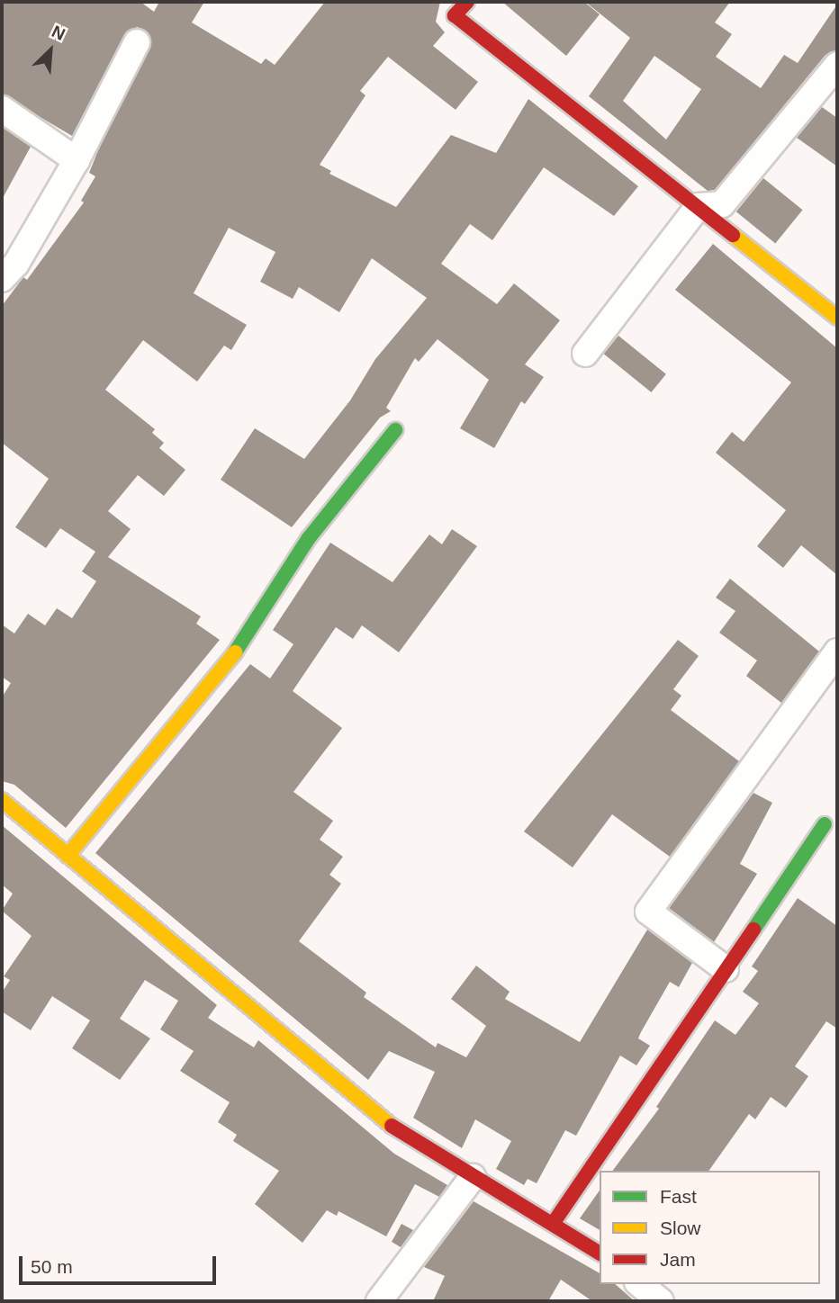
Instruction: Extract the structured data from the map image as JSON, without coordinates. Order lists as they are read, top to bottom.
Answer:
{
  "legend": ["Fast", "Slow", "Jam"],
  "scale_bar": "50 m",
  "north": "top right"
}
